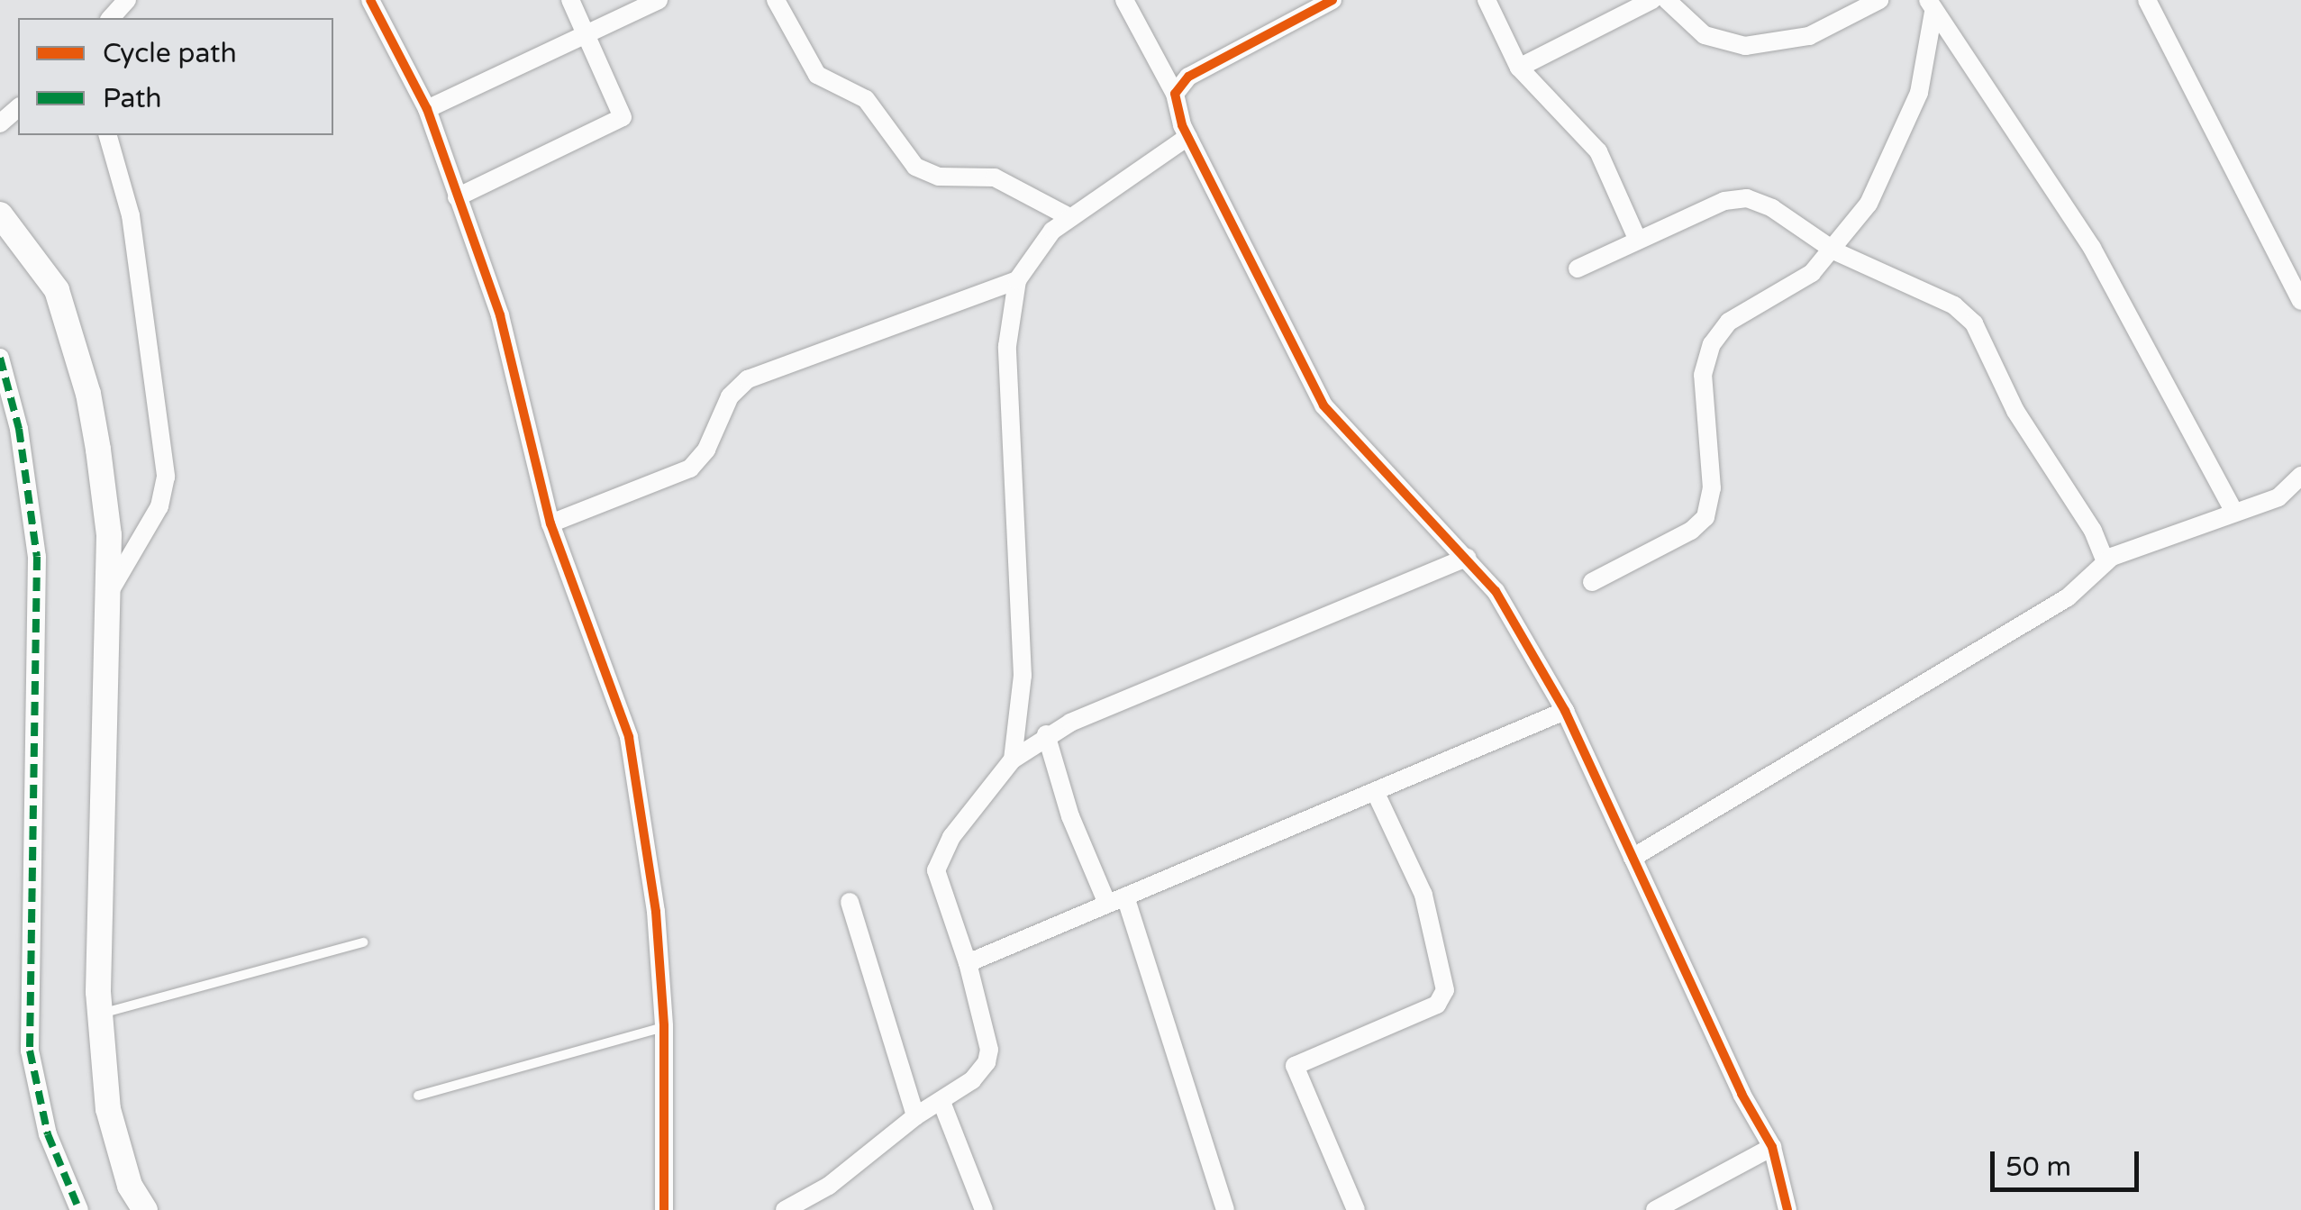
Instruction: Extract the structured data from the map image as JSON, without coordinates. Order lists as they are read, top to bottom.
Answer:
{
  "legend": ["Cycle path", "Path"],
  "scale_bar": "50 m"
}
